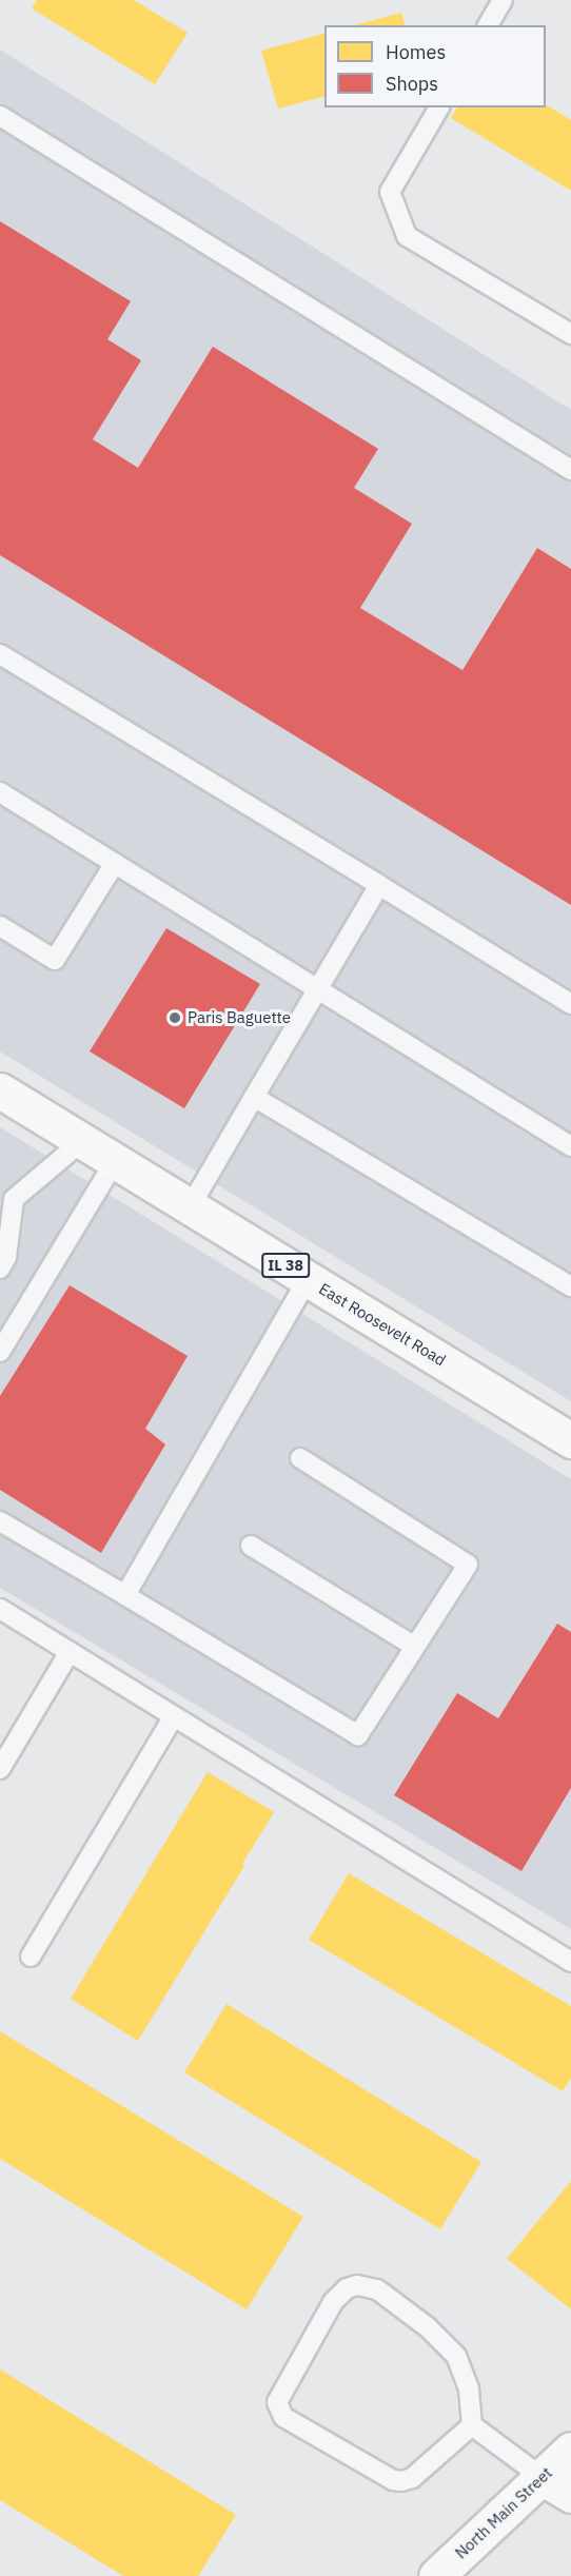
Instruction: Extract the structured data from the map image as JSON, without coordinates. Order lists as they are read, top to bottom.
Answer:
{
  "streets": {
    "main road": ["IL 38", "East Roosevelt Road", "North Main Street"]
  },
  "places": ["Paris Baguette"],
  "legend": ["Homes", "Shops"]
}
